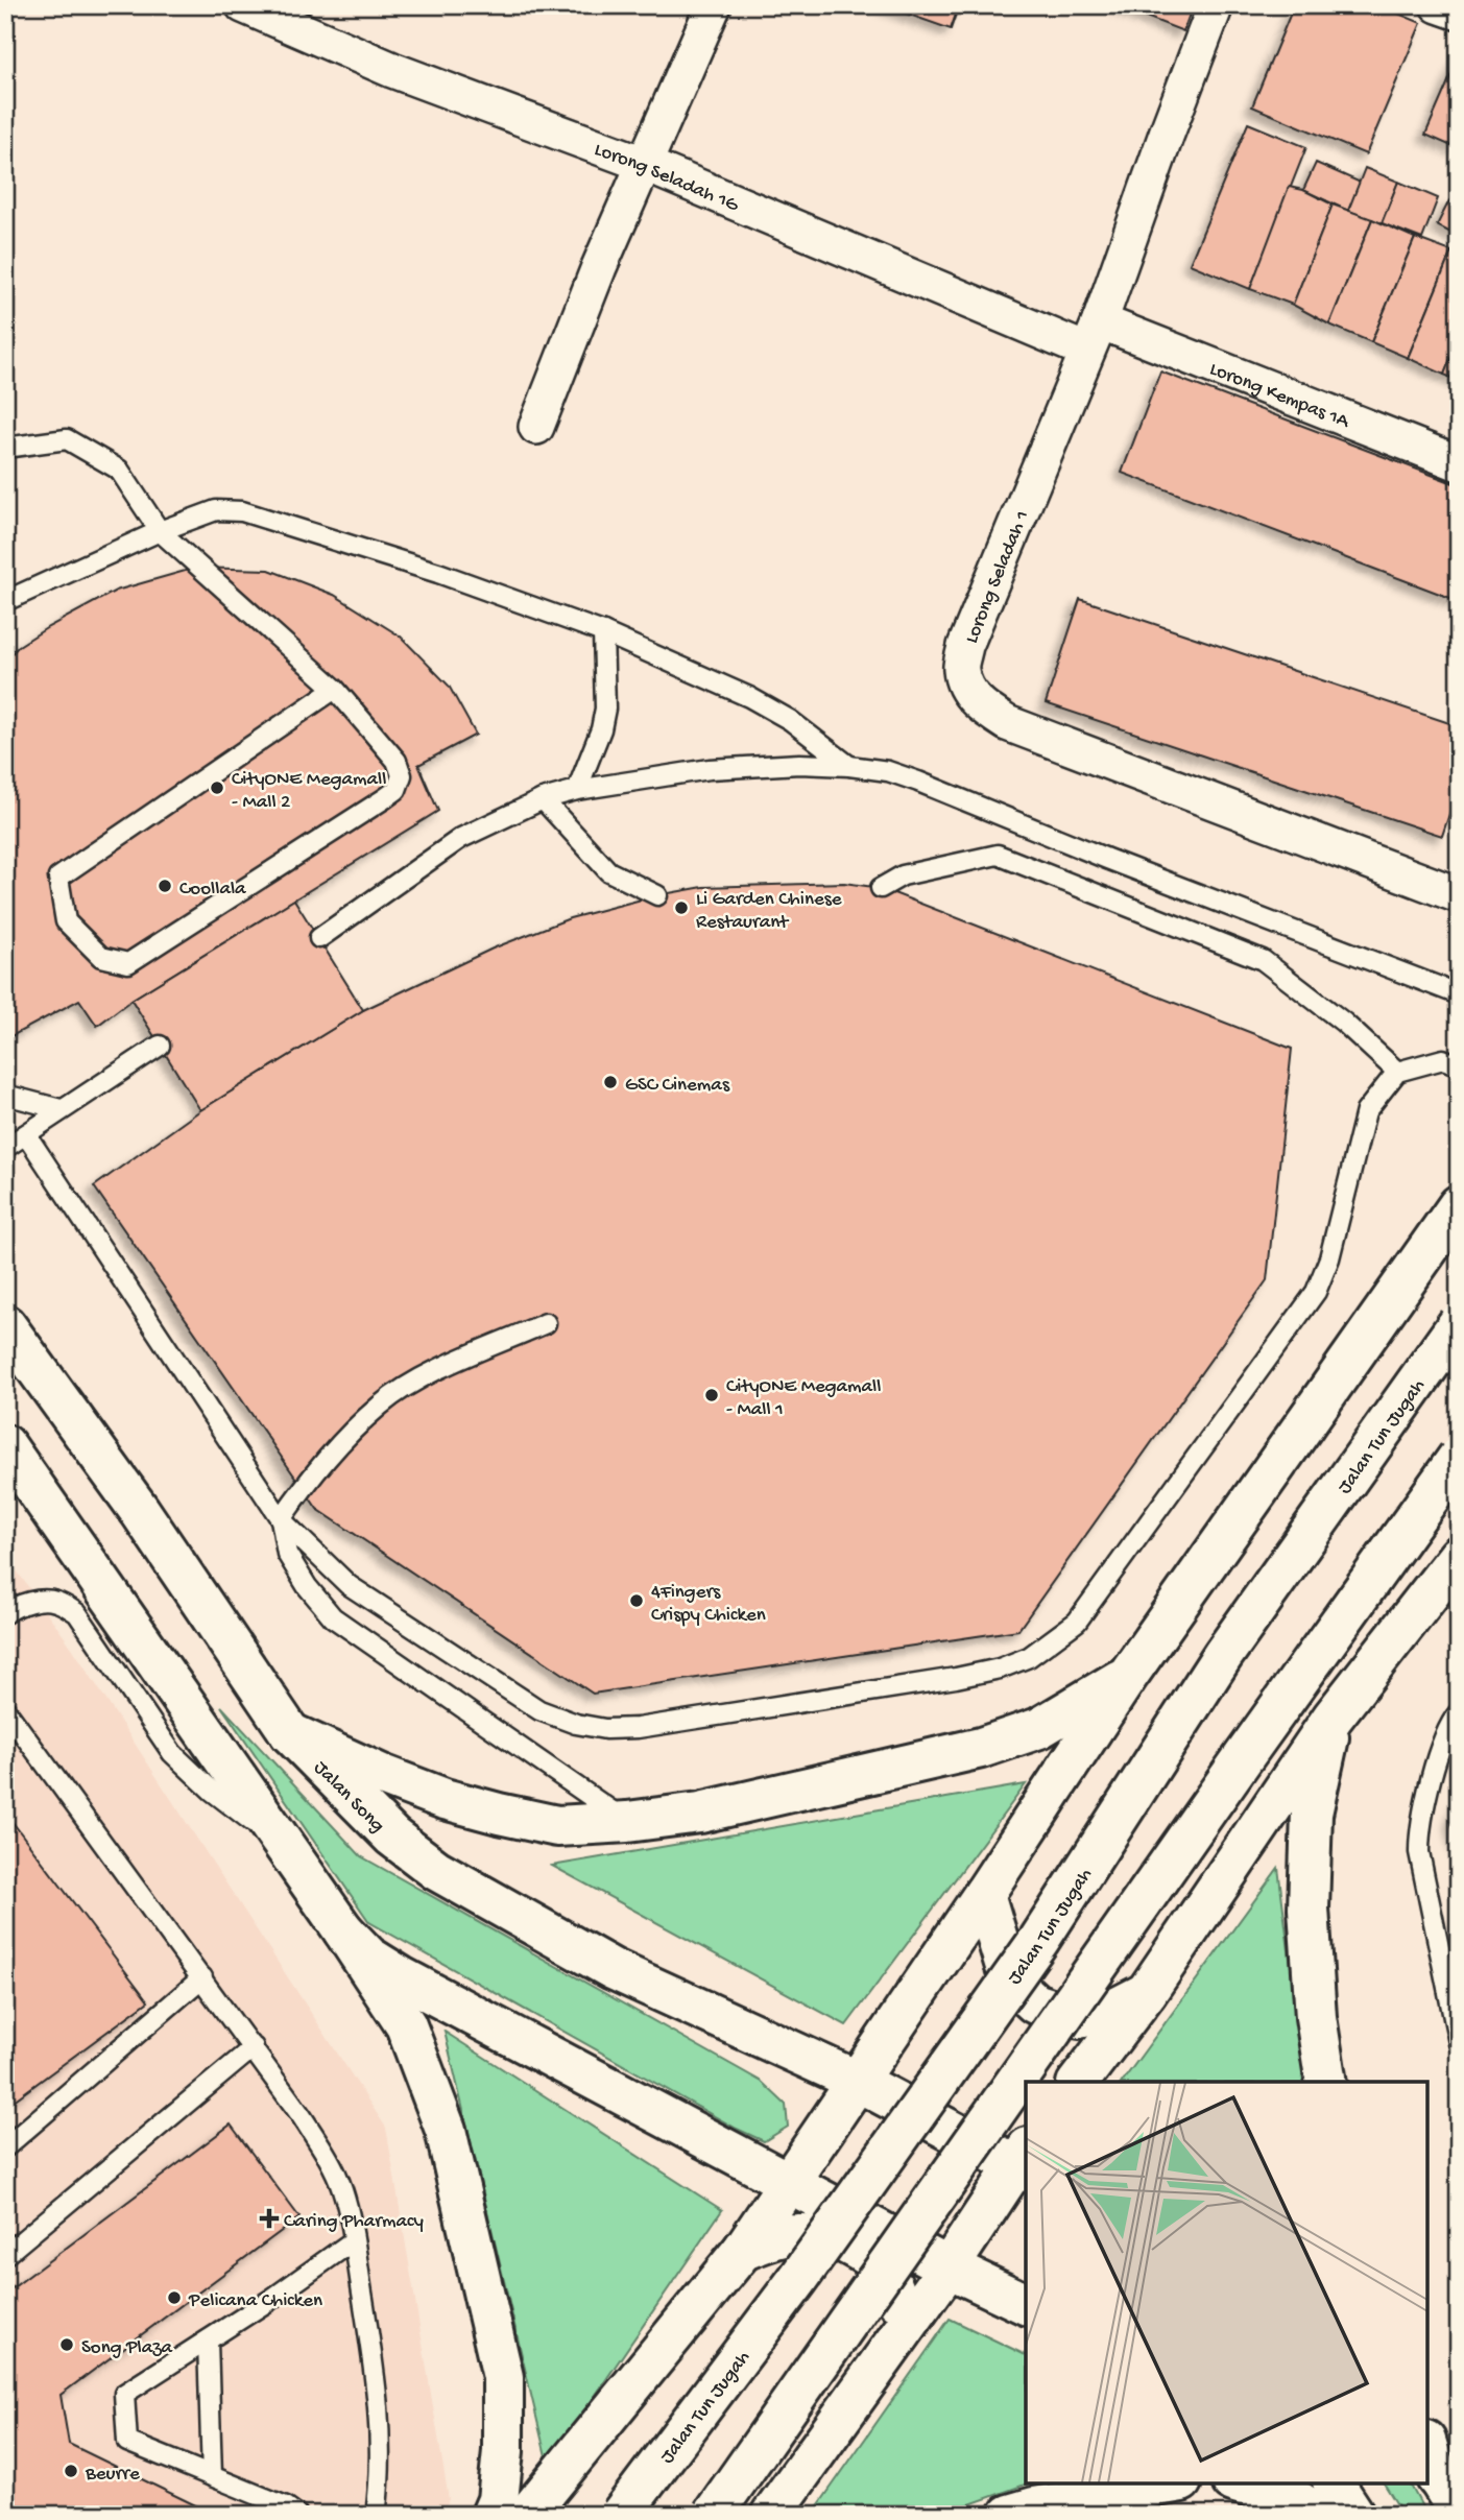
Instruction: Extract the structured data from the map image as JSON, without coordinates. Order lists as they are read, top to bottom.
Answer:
{
  "streets": {
    "main road": ["Jalan Tun Jugah", "Jalan Song"],
    "street": ["Lorong Seladah 1G", "Lorong Kempas 1A", "Lorong Seladah 1"]
  },
  "crossings": [
    ["Lorong Seladah 1G", "Lorong Kempas 1A"],
    ["Lorong Seladah 1G", "Lorong Seladah 1"],
    ["Lorong Kempas 1A", "Lorong Seladah 1"]
  ],
  "places": {
    "other": [
      "CityONE Megamall - Mall 2",
      "Coollala",
      "Li Garden Chinese Restaurant",
      "GSC Cinemas",
      "CityONE Megamall - Mall 1",
      "4Fingers Crispy Chicken",
      "Pelicana Chicken",
      "Song Plaza",
      "Beurre"
    ],
    "health": ["Caring Pharmacy"]
  }
}
